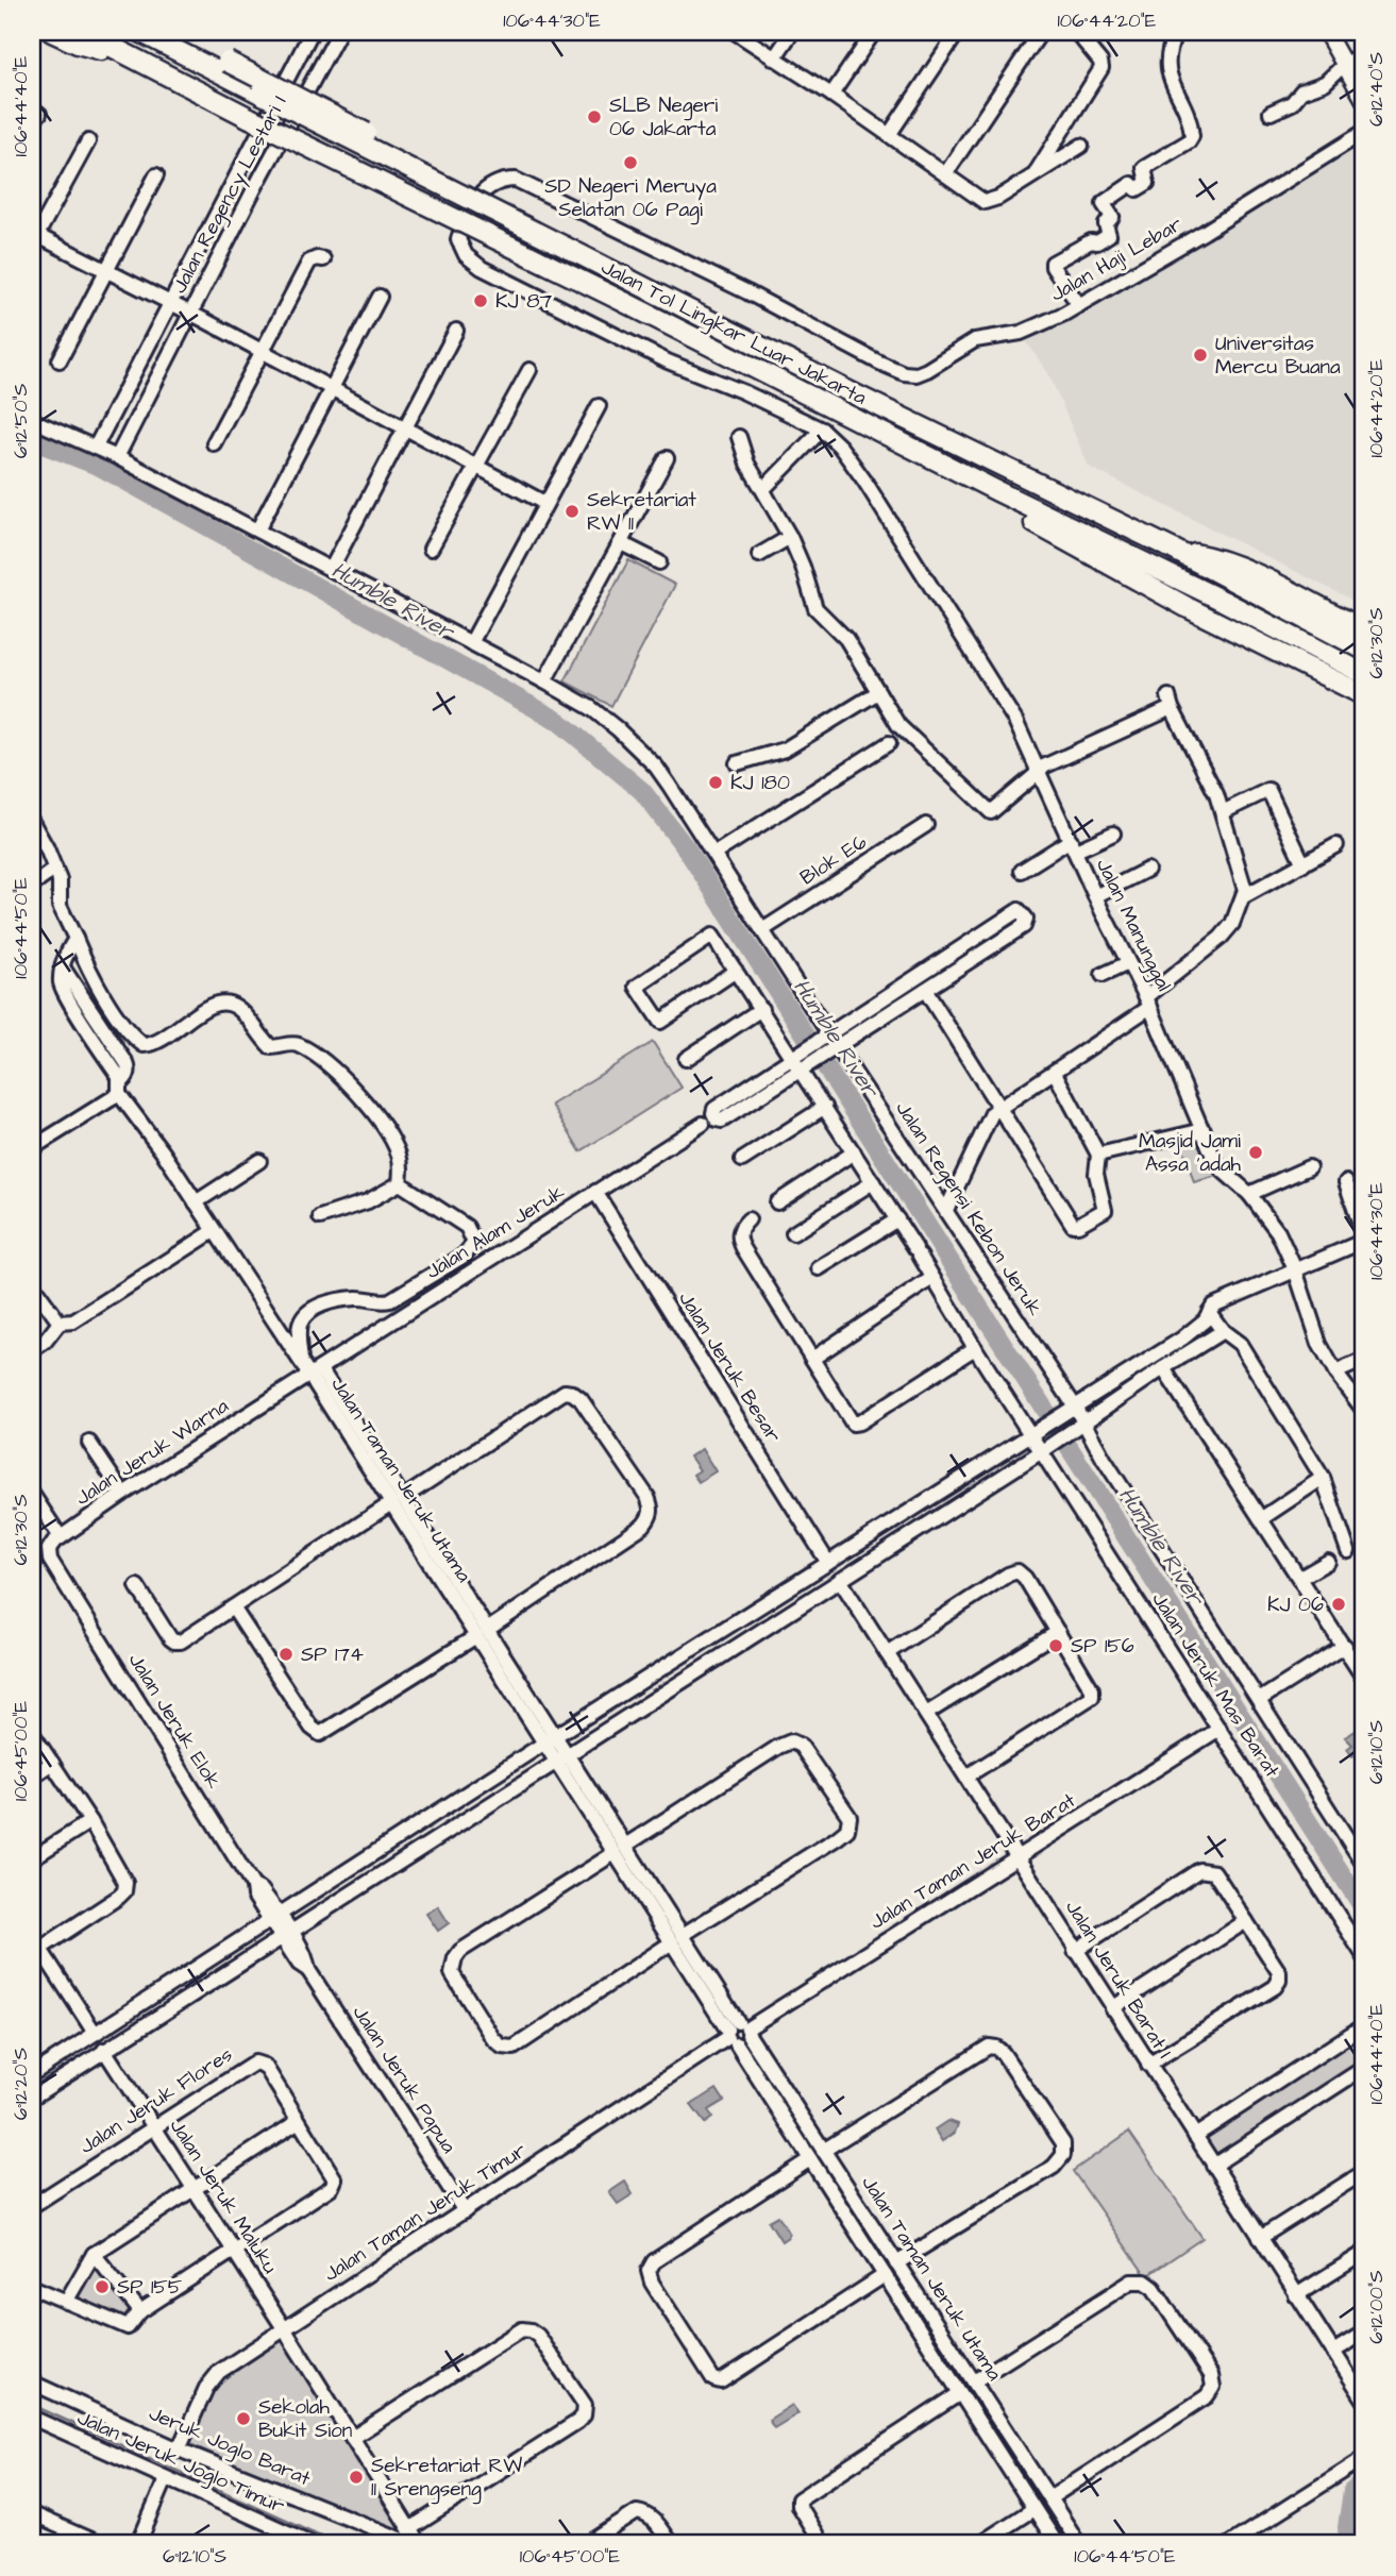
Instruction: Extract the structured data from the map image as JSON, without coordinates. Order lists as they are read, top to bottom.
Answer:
{
  "streets": {
    "highway": ["Jalan Tol Lingkar Luar Jakarta"],
    "street": [
      "Jalan Regency Lestari I",
      "Jalan Haji Lebar",
      "Blok E6",
      "Jalan Manunggal",
      "Jalan Regensi Kebon Jeruk",
      "Jalan Alam Jeruk",
      "Jalan Jeruk Besar",
      "Jalan Jeruk Warna",
      "Jalan Taman Jeruk Utama",
      "Jalan Jeruk Mas Barat",
      "Jalan Jeruk Elok",
      "Jalan Taman Jeruk Barat",
      "Jalan Jeruk Barat I",
      "Jalan Jeruk Papua",
      "Jalan Jeruk Flores",
      "Jalan Jeruk Maluku",
      "Jalan Taman Jeruk Timur",
      "Jeruk Joglo Barat",
      "Jalan Jeruk Joglo Timur"
    ]
  },
  "crossings": [
    ["Jalan Regency Lestari I", "Jalan Regensi Kebon Jeruk"],
    ["Jalan Haji Lebar", "Jalan Manunggal"],
    ["Blok E6", "Jalan Regensi Kebon Jeruk"],
    ["Jalan Alam Jeruk", "Jalan Jeruk Besar"],
    ["Jalan Alam Jeruk", "Jalan Jeruk Warna"],
    ["Jalan Alam Jeruk", "Jalan Taman Jeruk Utama"],
    ["Jalan Jeruk Warna", "Jalan Taman Jeruk Utama"],
    ["Jalan Jeruk Warna", "Jalan Jeruk Elok"],
    ["Jalan Taman Jeruk Utama", "Jalan Taman Jeruk Barat"],
    ["Jalan Taman Jeruk Utama", "Jalan Taman Jeruk Timur"],
    ["Jalan Jeruk Mas Barat", "Jalan Taman Jeruk Barat"],
    ["Jalan Jeruk Elok", "Jalan Jeruk Papua"],
    ["Jalan Taman Jeruk Barat", "Jalan Jeruk Barat I"],
    ["Jalan Taman Jeruk Barat", "Jalan Taman Jeruk Timur"],
    ["Jalan Jeruk Papua", "Jalan Taman Jeruk Timur"],
    ["Jalan Jeruk Flores", "Jalan Jeruk Maluku"],
    ["Jalan Jeruk Maluku", "Jalan Taman Jeruk Timur"],
    ["Jalan Jeruk Maluku", "Jeruk Joglo Barat"],
    ["Jalan Taman Jeruk Timur", "Jeruk Joglo Barat"]
  ],
  "water": ["Humble River"],
  "places": [
    "SLB Negeri 06 Jakarta",
    "SD Negeri Meruya Selatan 06 Pagi",
    "KJ 87",
    "Universitas Mercu Buana",
    "Sekretariat RW 11",
    "KJ 180",
    "Masjid Jami Assa 'adah",
    "KJ 06",
    "SP 156",
    "SP 174",
    "SP 155",
    "Sekolah Bukit Sion",
    "Sekretariat RW 11 Srengseng"
  ],
  "coordinates": [
    "106°44'30\"E",
    "106°44'20\"E",
    "6°12'40\"S",
    "106°44'40\"E",
    "6°12'50\"S",
    "6°12'30\"S",
    "106°44'50\"E",
    "106°45'00\"E",
    "6°12'10\"S",
    "6°12'20\"S",
    "6°12'00\"S"
  ]
}
